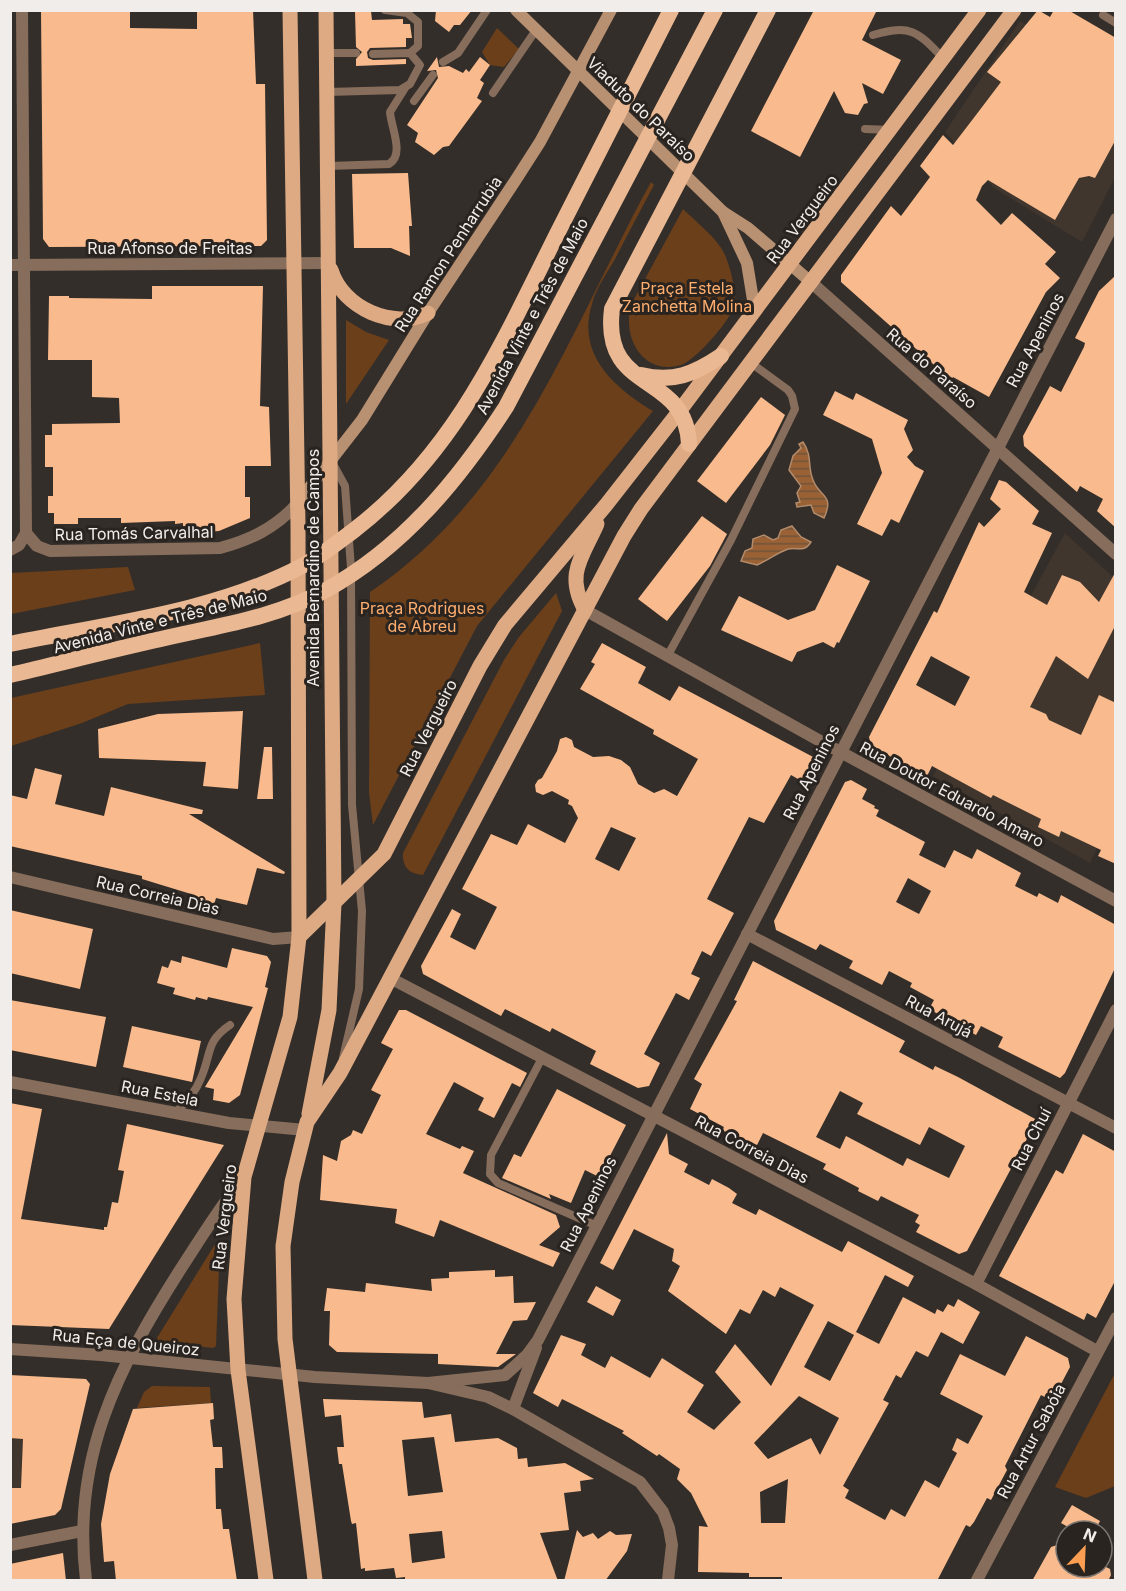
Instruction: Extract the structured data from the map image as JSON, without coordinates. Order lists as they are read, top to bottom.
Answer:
{
  "streets": {
    "highway": ["Avenida Vinte e Três de Maio"],
    "main road": [
      "Viaduto do Paraíso",
      "Rua Vergueiro",
      "Rua Ramon Penharrubia",
      "Rua do Paraíso",
      "Avenida Bernardino de Campos"
    ],
    "street": [
      "Rua Afonso de Freitas",
      "Rua Apeninos",
      "Rua Tomás Carvalhal",
      "Rua Doutor Eduardo Amaro",
      "Rua Correia Dias",
      "Rua Arujá",
      "Rua Estela",
      "Rua Chuí",
      "Rua Eça de Queiroz",
      "Rua Artur Sabóia"
    ]
  },
  "crossings": [
    ["Viaduto do Paraíso", "Rua do Paraíso"],
    ["Rua Vergueiro", "Rua do Paraíso"],
    ["Rua Vergueiro", "Avenida Bernardino de Campos"],
    ["Rua Vergueiro", "Rua Correia Dias"],
    ["Rua Vergueiro", "Rua Estela"],
    ["Rua Vergueiro", "Rua Eça de Queiroz"],
    ["Rua Afonso de Freitas", "Avenida Bernardino de Campos"],
    ["Rua Ramon Penharrubia", "Rua Tomás Carvalhal"],
    ["Rua Ramon Penharrubia", "Avenida Bernardino de Campos"],
    ["Rua Apeninos", "Rua do Paraíso"],
    ["Rua Apeninos", "Rua Doutor Eduardo Amaro"],
    ["Rua Apeninos", "Rua Correia Dias"],
    ["Rua Apeninos", "Rua Arujá"],
    ["Rua Apeninos", "Rua Eça de Queiroz"],
    ["Rua Tomás Carvalhal", "Avenida Bernardino de Campos"],
    ["Avenida Bernardino de Campos", "Rua Correia Dias"],
    ["Avenida Bernardino de Campos", "Rua Estela"],
    ["Rua Correia Dias", "Rua Chuí"],
    ["Rua Correia Dias", "Rua Artur Sabóia"],
    ["Rua Arujá", "Rua Chuí"]
  ],
  "parks": ["Praça Estela Zanchetta Molina", "Praça Rodrigues de Abreu"],
  "north": "top right"
}
